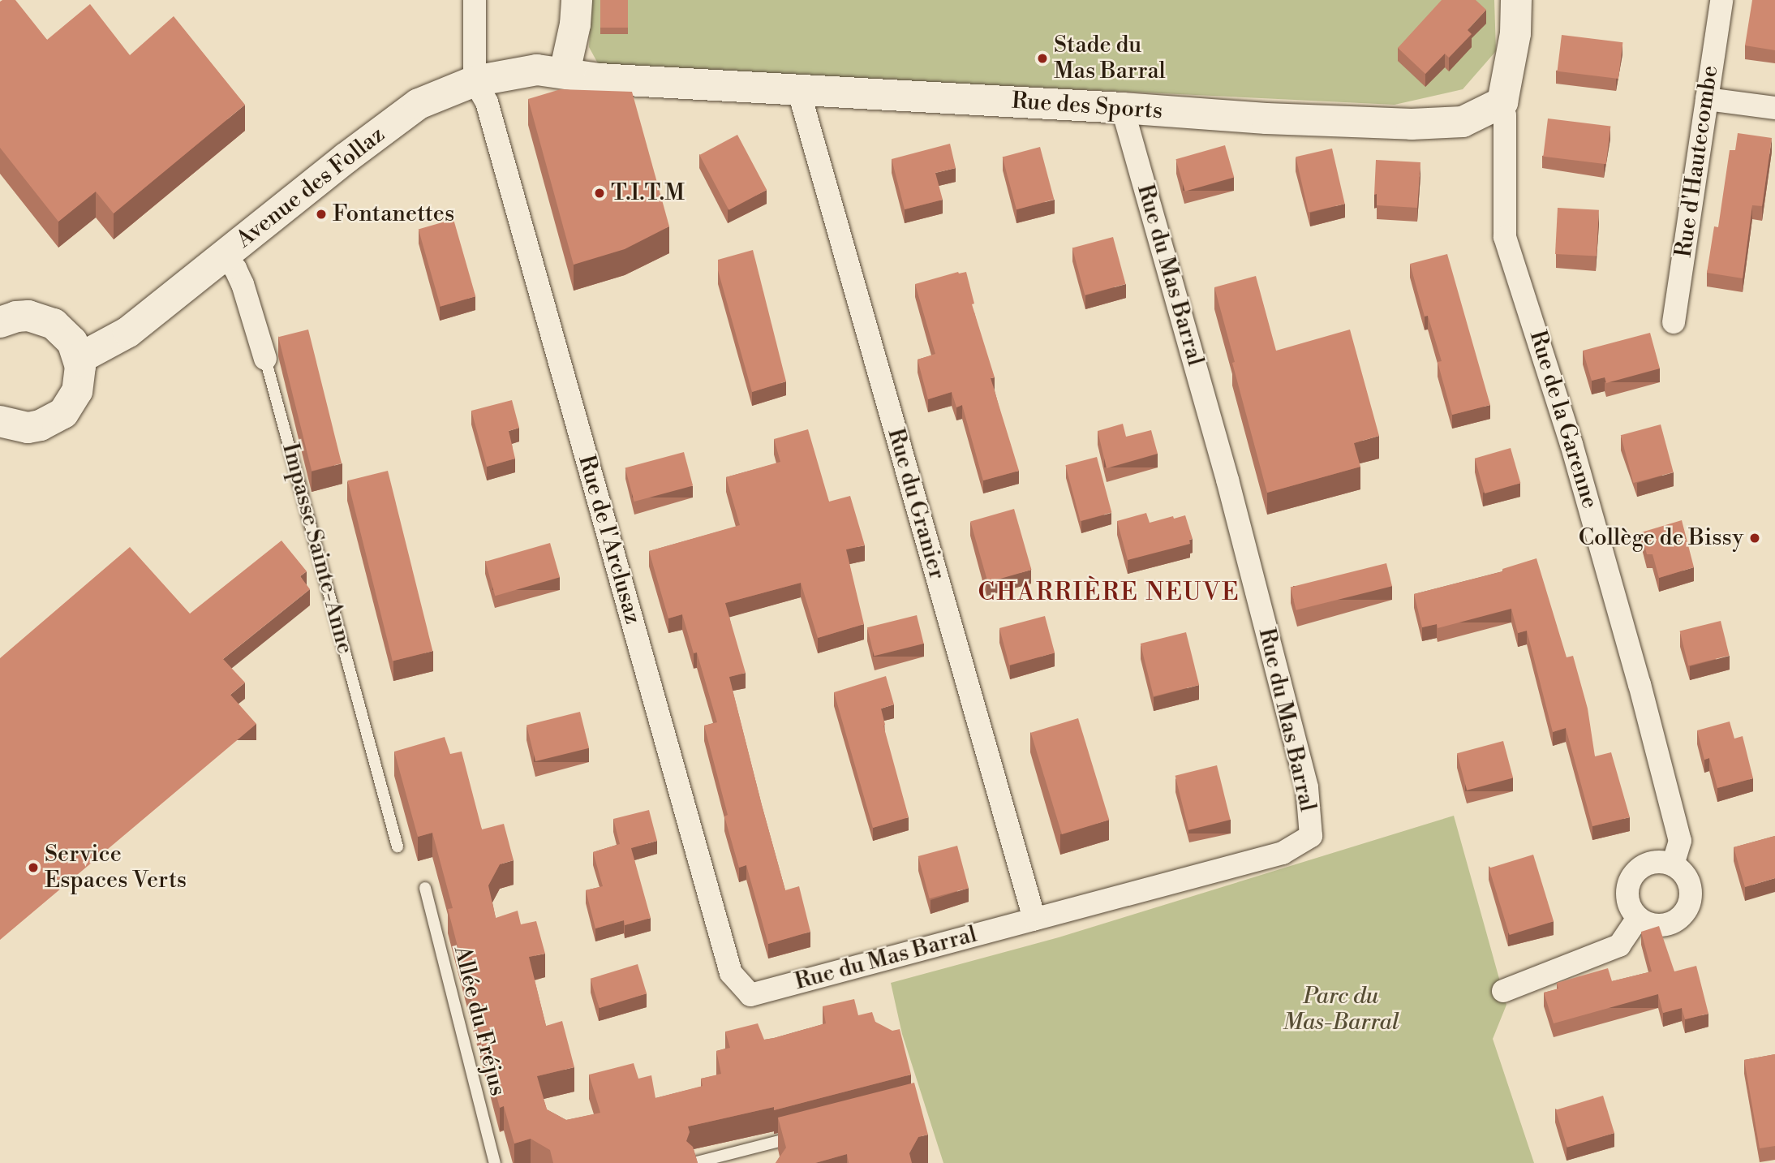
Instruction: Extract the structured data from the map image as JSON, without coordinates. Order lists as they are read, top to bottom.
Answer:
{
  "streets": {
    "street": [
      "Rue des Sports",
      "Rue d'Hautecombe",
      "Avenue des Follaz",
      "Rue du Mas Barral",
      "Rue de la Garenne",
      "Rue du Granier",
      "Rue de l'Arclusaz",
      "Impasse Sainte-Anne"
    ],
    "lane": ["Allée du Fréjus"]
  },
  "crossings": [
    ["Rue des Sports", "Avenue des Follaz"],
    ["Rue des Sports", "Rue du Mas Barral"],
    ["Rue des Sports", "Rue de la Garenne"],
    ["Rue des Sports", "Rue du Granier"],
    ["Avenue des Follaz", "Rue de l'Arclusaz"],
    ["Avenue des Follaz", "Impasse Sainte-Anne"],
    ["Rue du Mas Barral", "Rue du Granier"],
    ["Rue du Mas Barral", "Rue de l'Arclusaz"]
  ],
  "districts": ["CHARRIÈRE NEUVE"],
  "parks": ["Parc du Mas-Barral"],
  "places": [
    "Stade du Mas Barral",
    "T.I.T.M",
    "Fontanettes",
    "Collège de Bissy",
    "Service Espaces Verts"
  ]
}
